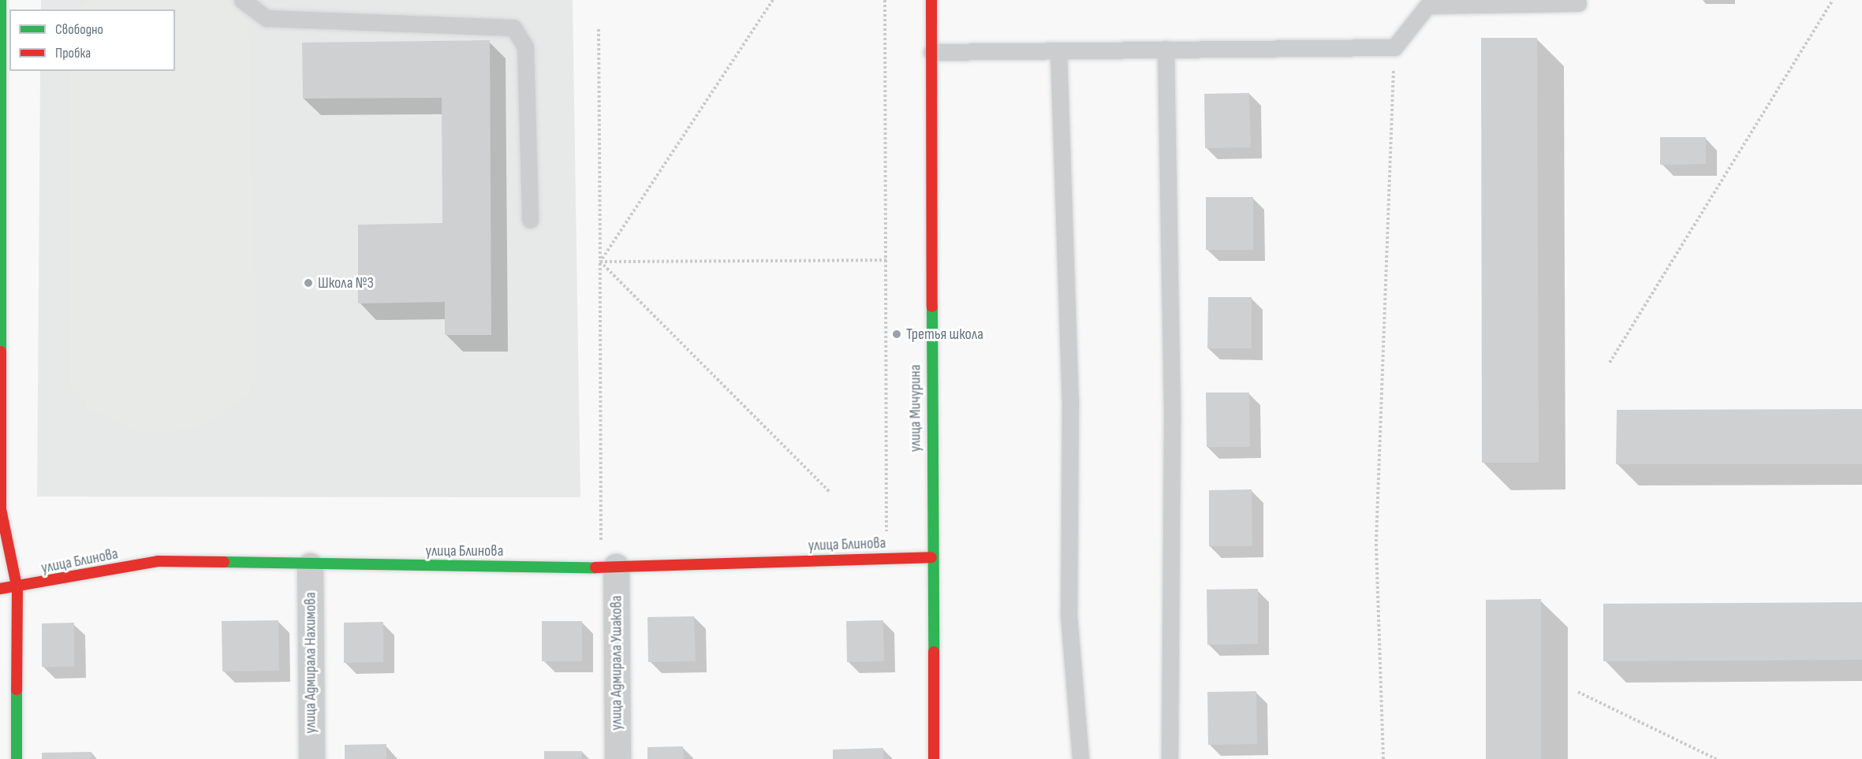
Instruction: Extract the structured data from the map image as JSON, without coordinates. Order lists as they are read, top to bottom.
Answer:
{
  "streets": {
    "street": [
      "улица Мичурина",
      "улица Блинова",
      "улица Адмирала Нахимова",
      "улица Адмирала Ушакова"
    ]
  },
  "crossings": [
    ["улица Мичурина", "улица Блинова"],
    ["улица Блинова", "улица Адмирала Нахимова"],
    ["улица Блинова", "улица Адмирала Ушакова"]
  ],
  "places": ["Школа №3", "Третья школа"],
  "legend": ["Свободно", "Пробка"]
}
